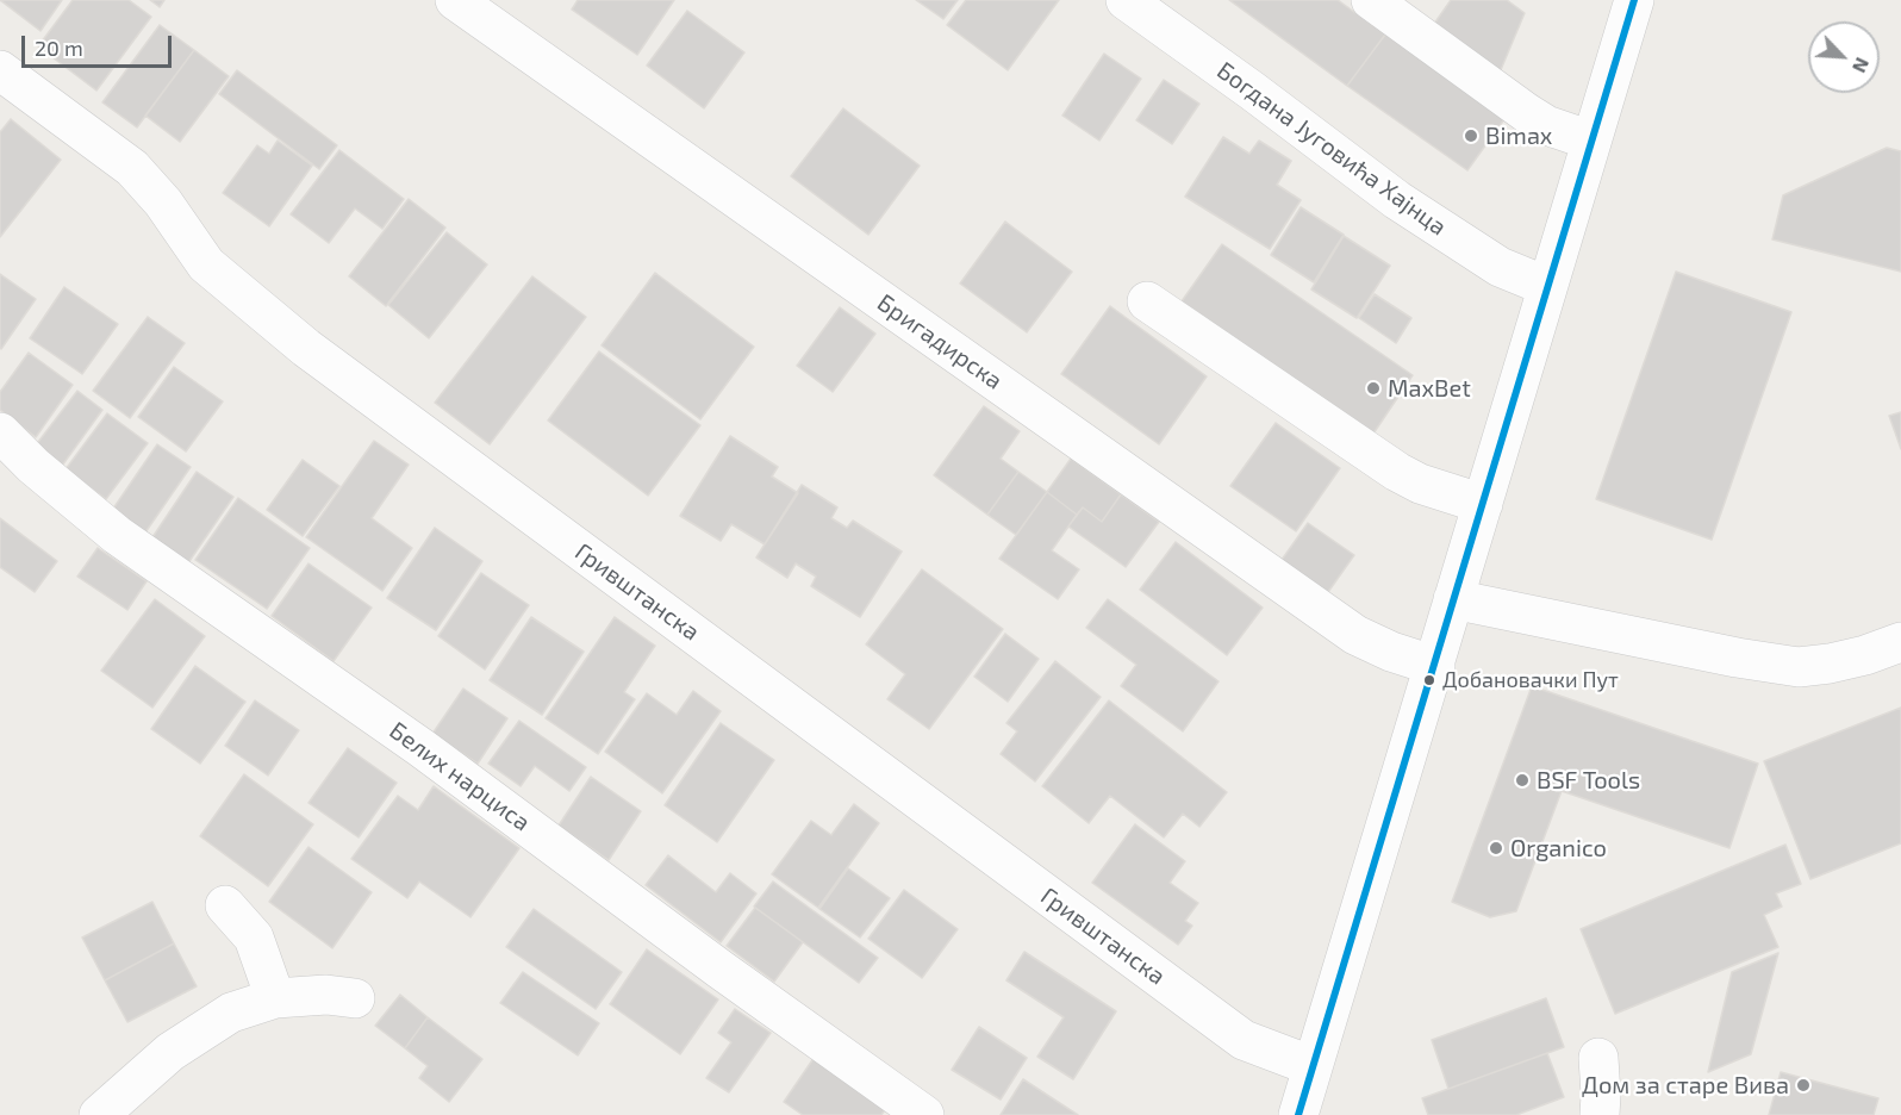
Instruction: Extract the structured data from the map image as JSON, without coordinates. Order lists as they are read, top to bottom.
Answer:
{
  "streets": {
    "street": [
      "Богдана Југовића Хајнца",
      "Бригадирска",
      "Гривштанска",
      "Белих нарциса"
    ]
  },
  "places": [
    "Bimax",
    "MaxBet",
    "Добановачки Пут",
    "BSF Tools",
    "Organico",
    "Дом за старе Вива"
  ],
  "scale_bar": "20 m",
  "north": "bottom right"
}
